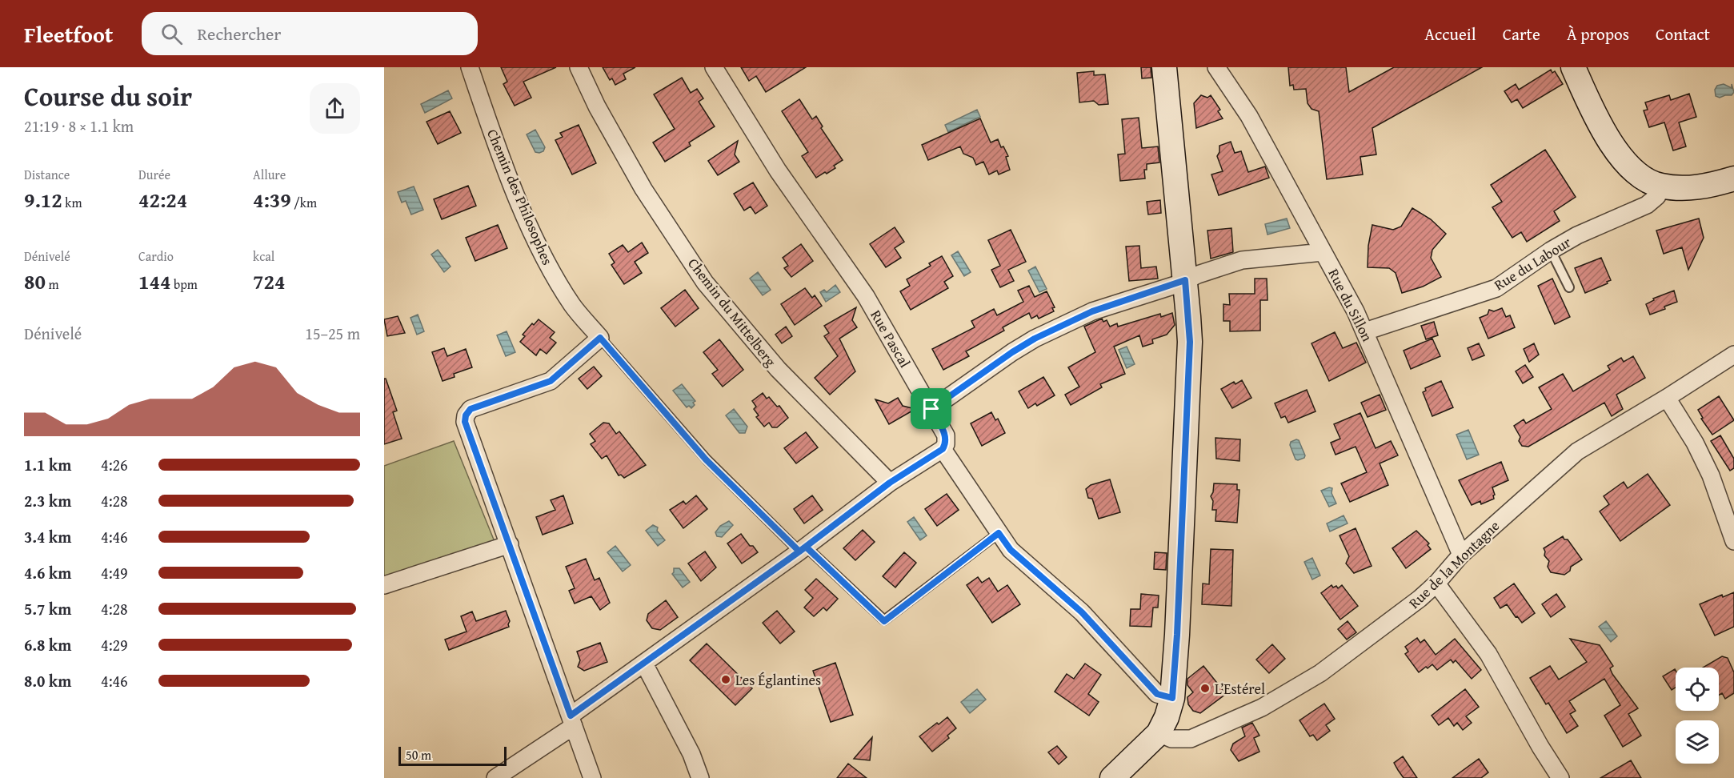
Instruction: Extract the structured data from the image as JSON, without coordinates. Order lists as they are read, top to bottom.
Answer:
{
  "streets": {
    "street": [
      "Chemin des Philosophes",
      "Rue du Labour",
      "Rue du Sillon",
      "Chemin du Mittelberg",
      "Rue Pascal",
      "Rue de la Montagne"
    ]
  },
  "crossings": [
    ["Rue du Labour", "Rue du Sillon"],
    ["Rue du Sillon", "Rue de la Montagne"]
  ],
  "places": ["Les Églantines", "L’Estérel"],
  "scale_bar": "50 m",
  "page": {
    "header": "Fleetfoot",
    "search": "Rechercher",
    "nav": [
      "Accueil",
      "Carte",
      "À propos",
      "Contact"
    ],
    "heading": ["Course du soir", "21:19 · 8 × 1.1 km"],
    "stats": [
      ["Distance", "9.12 km"],
      ["Durée", "42:24"],
      ["Allure", "4:39 /km"],
      ["Dénivelé", "80 m"],
      ["Cardio", "144 bpm"],
      ["kcal", "724"]
    ],
    "chart": ["Dénivelé", "15–25 m"],
    "list": [
      {
        "name": "1.1 km",
        "note": "4:26"
      },
      {
        "name": "2.3 km",
        "note": "4:28"
      },
      {
        "name": "3.4 km",
        "note": "4:46"
      },
      {
        "name": "4.6 km",
        "note": "4:49"
      },
      {
        "name": "5.7 km",
        "note": "4:28"
      },
      {
        "name": "6.8 km",
        "note": "4:29"
      },
      {
        "name": "8.0 km",
        "note": "4:46"
      }
    ],
    "scale": "50 m"
  }
}
